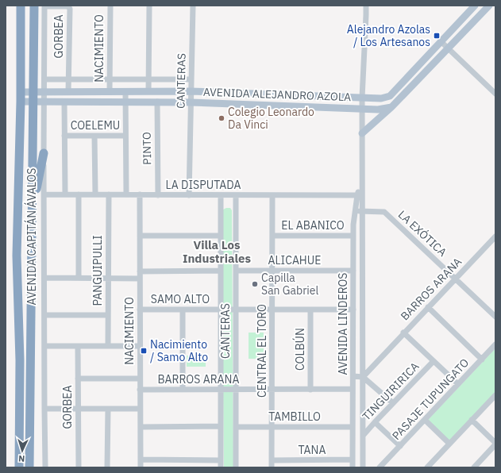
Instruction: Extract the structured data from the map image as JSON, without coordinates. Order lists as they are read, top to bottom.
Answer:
{
  "streets": {
    "highway": ["AVENIDA CAPITÁN ÁVALOS"],
    "main road": ["AVENIDA ALEJANDRO AZOLA"],
    "street": [
      "GORBEA",
      "NACIMIENTO",
      "CANTERAS",
      "COELEMU",
      "PINTO",
      "LA DISPUTADA",
      "EL ABANICO",
      "LA EXÓTICA",
      "ALICAHUE",
      "PANGUIPULLI",
      "BARROS ARANA",
      "SAMO ALTO",
      "AVENIDA LINDEROS",
      "COLBÚN",
      "CENTRAL EL TORO",
      "TINGUIRIRICA",
      "PASAJE TUPUNGATO",
      "TAMBILLO",
      "TANA"
    ]
  },
  "crossings": [
    ["GORBEA", "AVENIDA ALEJANDRO AZOLA"],
    ["GORBEA", "AVENIDA CAPITÁN ÁVALOS"],
    ["NACIMIENTO", "AVENIDA ALEJANDRO AZOLA"],
    ["NACIMIENTO", "LA DISPUTADA"],
    ["NACIMIENTO", "BARROS ARANA"],
    ["NACIMIENTO", "SAMO ALTO"],
    ["CANTERAS", "AVENIDA ALEJANDRO AZOLA"],
    ["CANTERAS", "LA DISPUTADA"],
    ["CANTERAS", "ALICAHUE"],
    ["CANTERAS", "BARROS ARANA"],
    ["CANTERAS", "SAMO ALTO"],
    ["CANTERAS", "TAMBILLO"],
    ["AVENIDA ALEJANDRO AZOLA", "PINTO"],
    ["AVENIDA ALEJANDRO AZOLA", "AVENIDA CAPITÁN ÁVALOS"],
    ["AVENIDA ALEJANDRO AZOLA", "AVENIDA LINDEROS"],
    ["PINTO", "LA DISPUTADA"],
    ["LA DISPUTADA", "AVENIDA CAPITÁN ÁVALOS"],
    ["LA DISPUTADA", "PANGUIPULLI"],
    ["LA DISPUTADA", "AVENIDA LINDEROS"],
    ["LA DISPUTADA", "CENTRAL EL TORO"],
    ["EL ABANICO", "AVENIDA LINDEROS"],
    ["EL ABANICO", "CENTRAL EL TORO"],
    ["LA EXÓTICA", "BARROS ARANA"],
    ["LA EXÓTICA", "AVENIDA LINDEROS"],
    ["ALICAHUE", "AVENIDA LINDEROS"],
    ["ALICAHUE", "CENTRAL EL TORO"],
    ["BARROS ARANA", "AVENIDA LINDEROS"],
    ["BARROS ARANA", "COLBÚN"],
    ["BARROS ARANA", "CENTRAL EL TORO"],
    ["SAMO ALTO", "AVENIDA LINDEROS"],
    ["SAMO ALTO", "COLBÚN"],
    ["SAMO ALTO", "CENTRAL EL TORO"],
    ["AVENIDA LINDEROS", "TINGUIRIRICA"],
    ["AVENIDA LINDEROS", "TAMBILLO"],
    ["AVENIDA LINDEROS", "TANA"],
    ["CENTRAL EL TORO", "TAMBILLO"],
    ["CENTRAL EL TORO", "TANA"]
  ],
  "districts": ["Villa Los Industriales"],
  "places": {
    "transit": ["Alejandro Azolas / Los Artesanos", "Nacimiento / Samo Alto"],
    "other": ["Colegio Leonardo Da Vinci", "Capilla San Gabriel"]
  },
  "north": "bottom"
}
